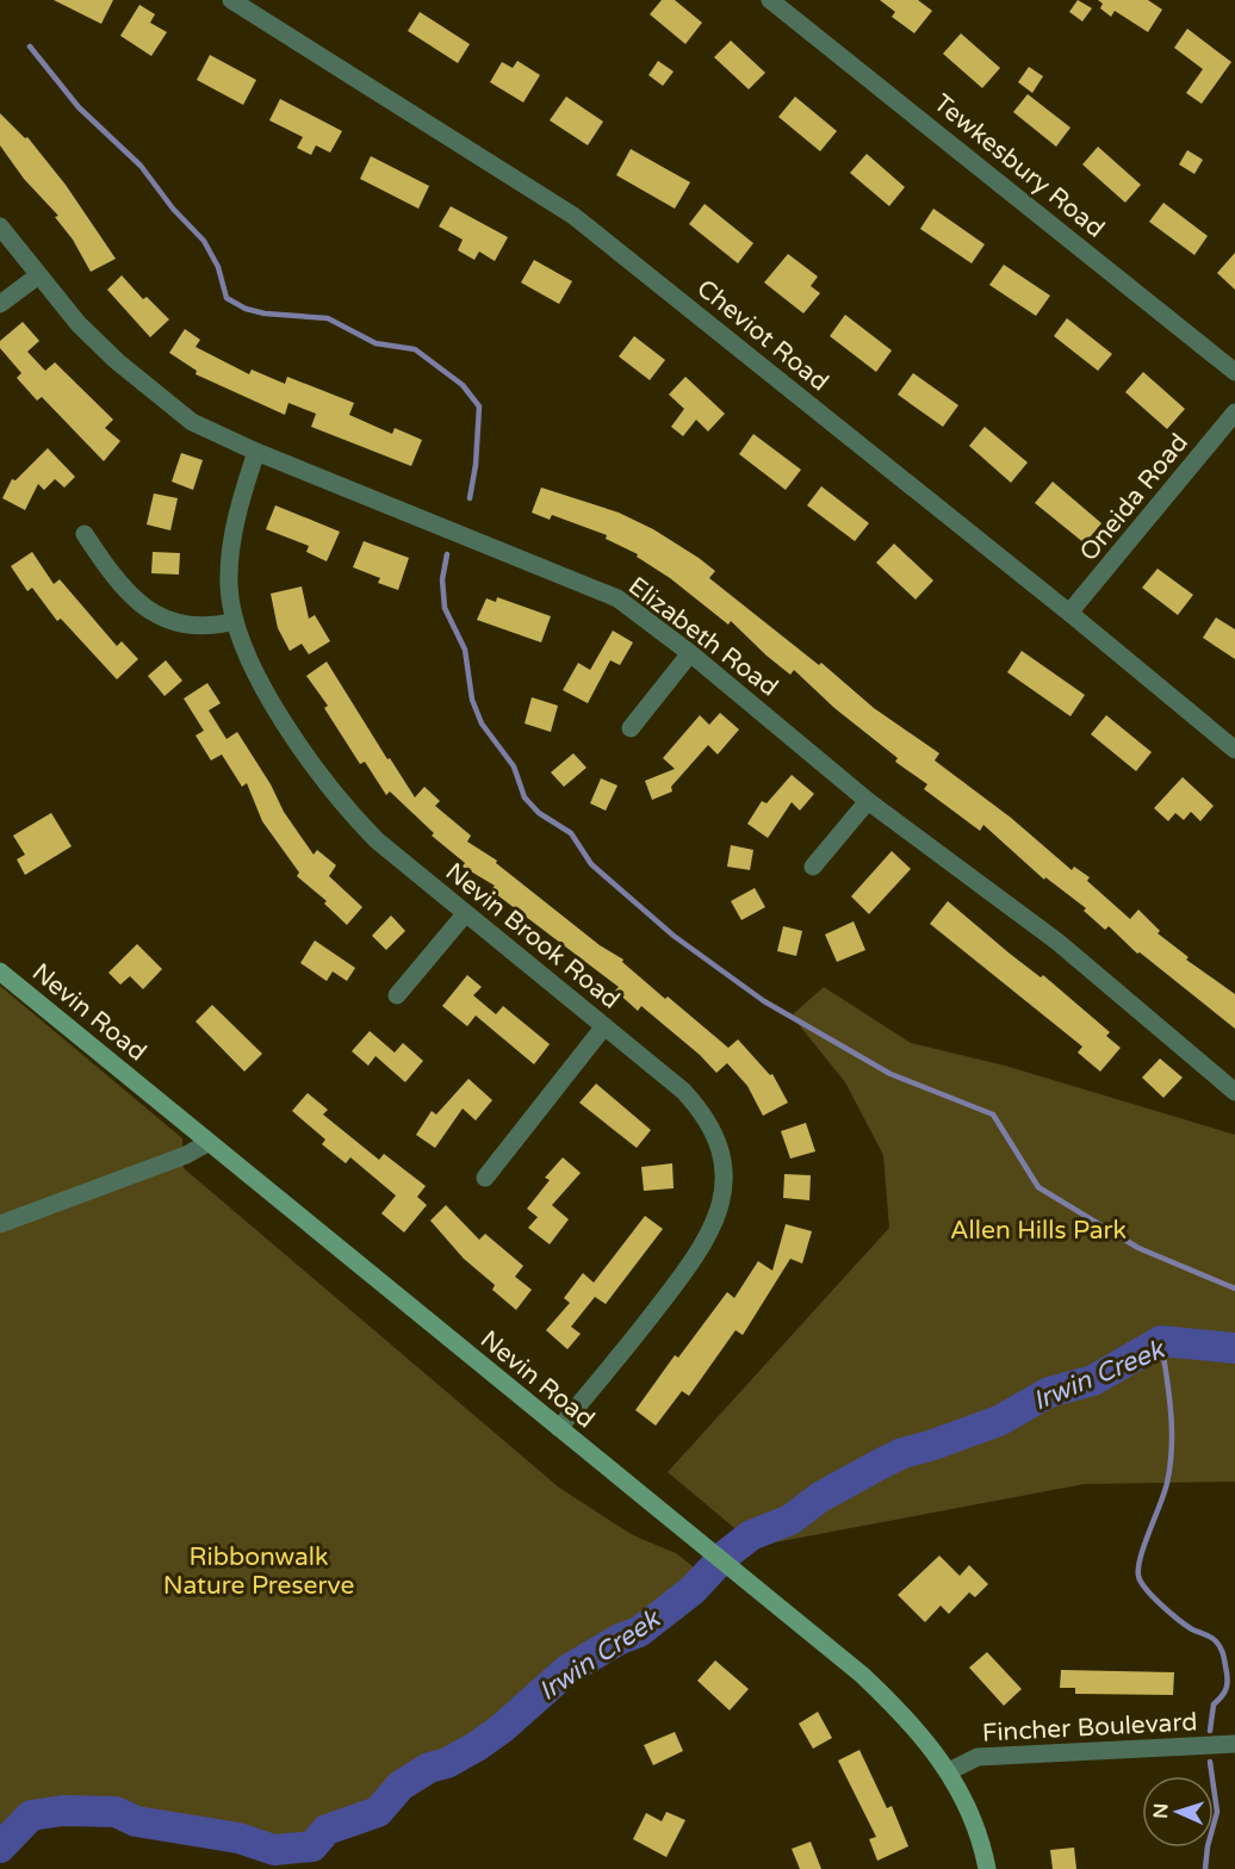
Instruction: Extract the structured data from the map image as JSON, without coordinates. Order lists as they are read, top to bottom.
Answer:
{
  "streets": {
    "main road": ["Nevin Road"],
    "street": [
      "Tewkesbury Road",
      "Cheviot Road",
      "Oneida Road",
      "Elizabeth Road",
      "Nevin Brook Road",
      "Fincher Boulevard"
    ]
  },
  "crossings": [
    ["Cheviot Road", "Oneida Road"],
    ["Elizabeth Road", "Nevin Brook Road"],
    ["Nevin Brook Road", "Nevin Road"],
    ["Nevin Road", "Fincher Boulevard"]
  ],
  "water": ["Irwin Creek"],
  "parks": ["Allen Hills Park", "Ribbonwalk Nature Preserve"],
  "north": "left"
}
